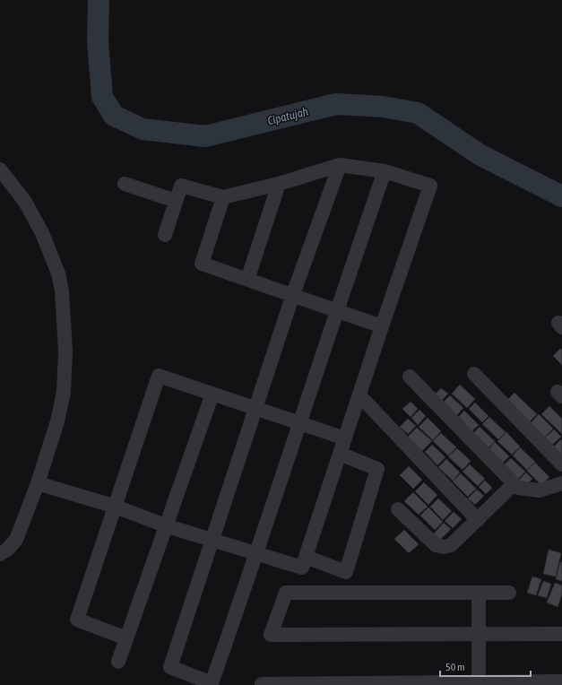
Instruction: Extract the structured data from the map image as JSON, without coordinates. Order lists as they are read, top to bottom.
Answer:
{
  "water": ["Cipatujah"],
  "scale_bar": "50 m"
}
